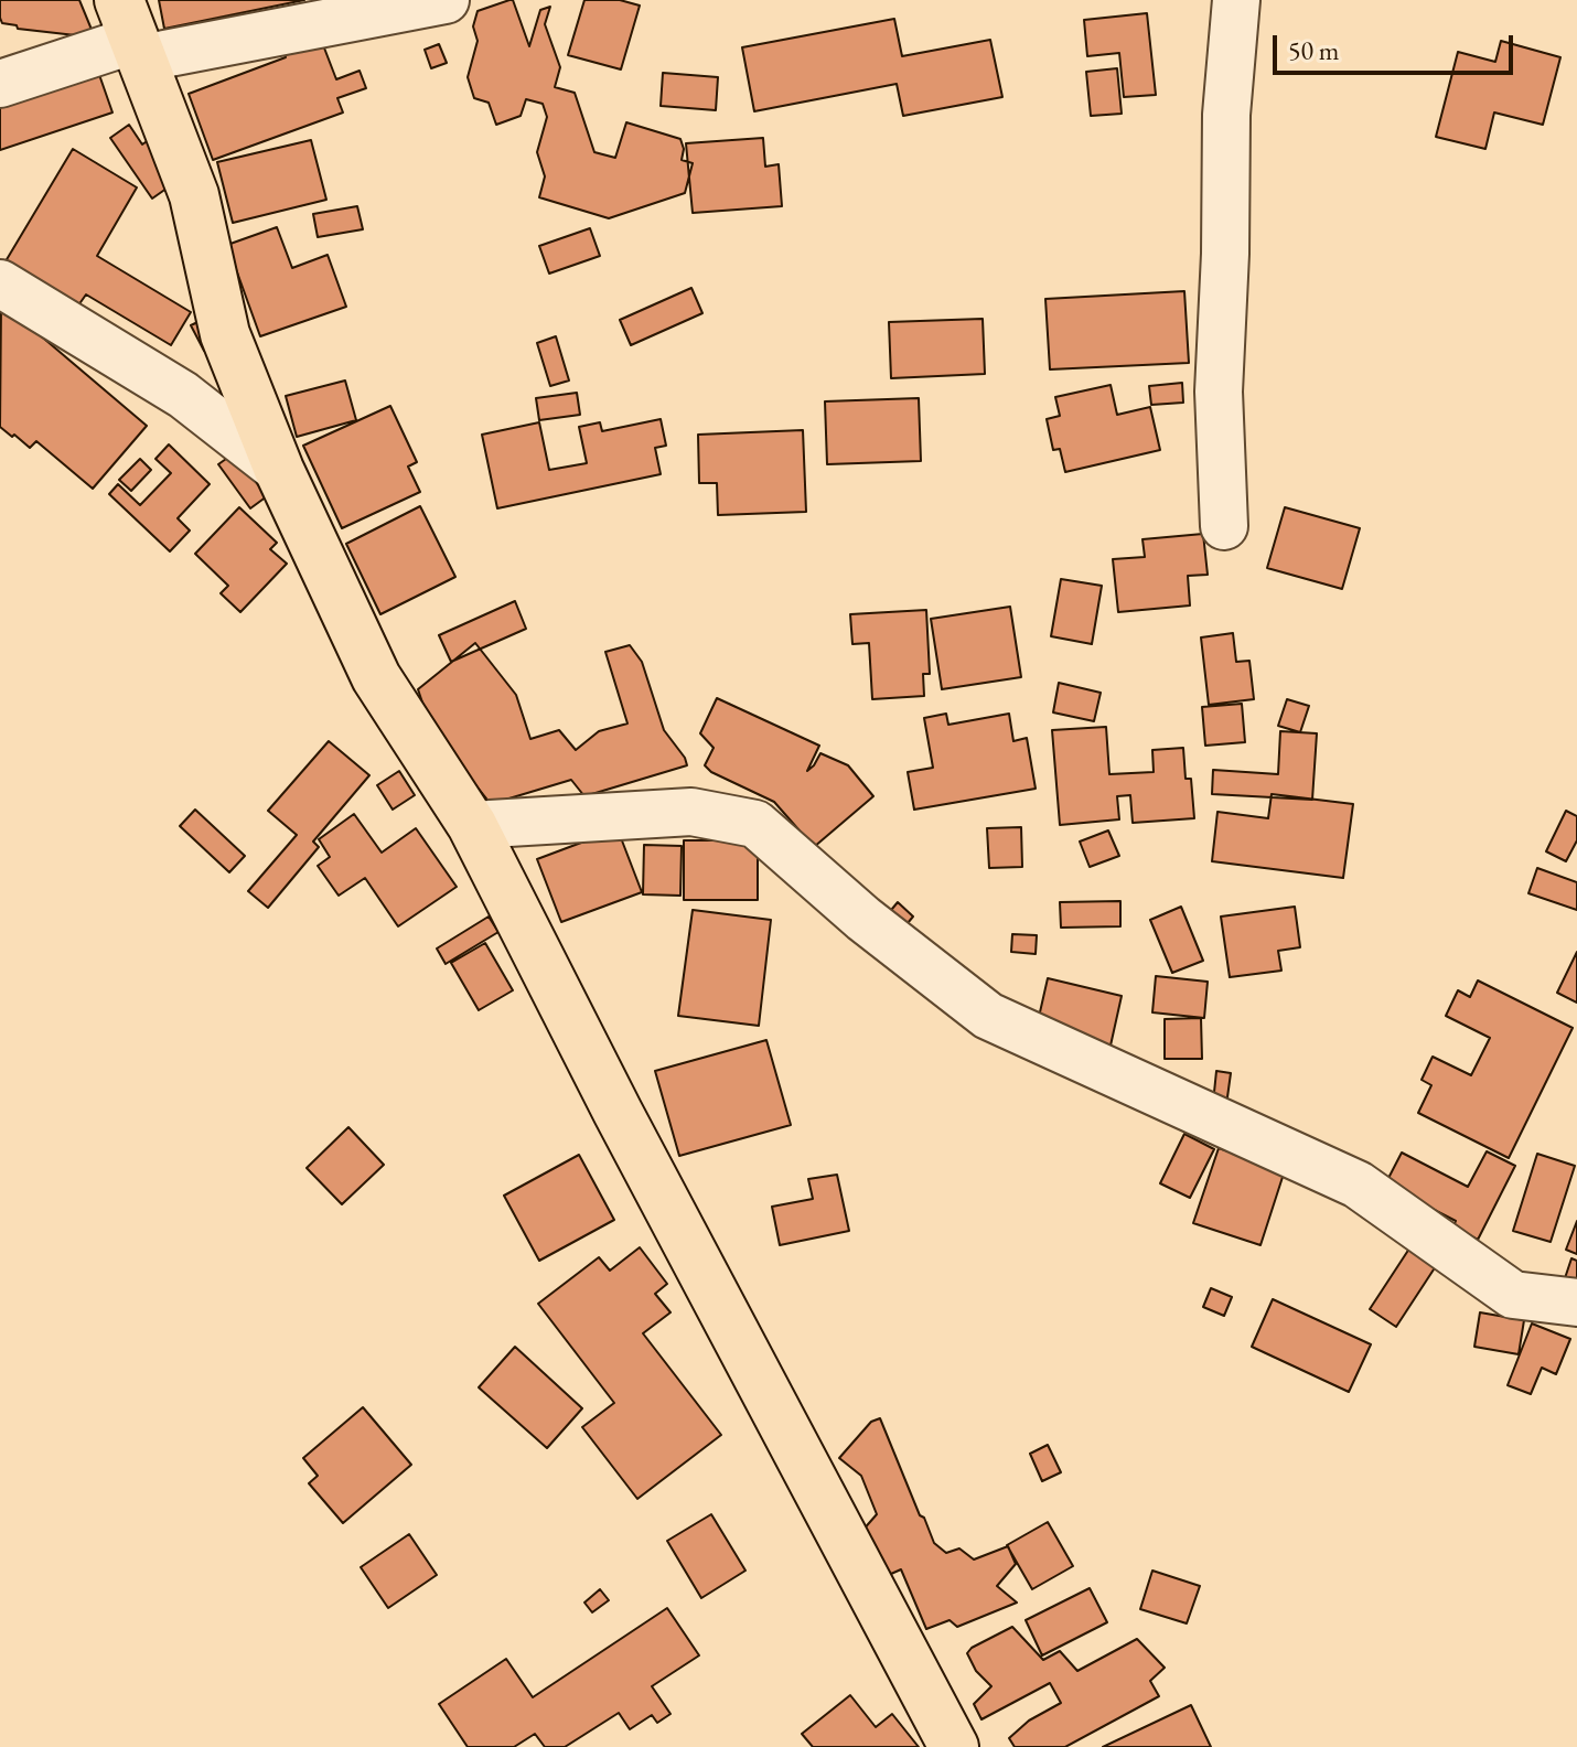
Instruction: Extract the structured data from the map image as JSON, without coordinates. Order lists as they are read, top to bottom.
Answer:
{
  "scale_bar": "50 m"
}
